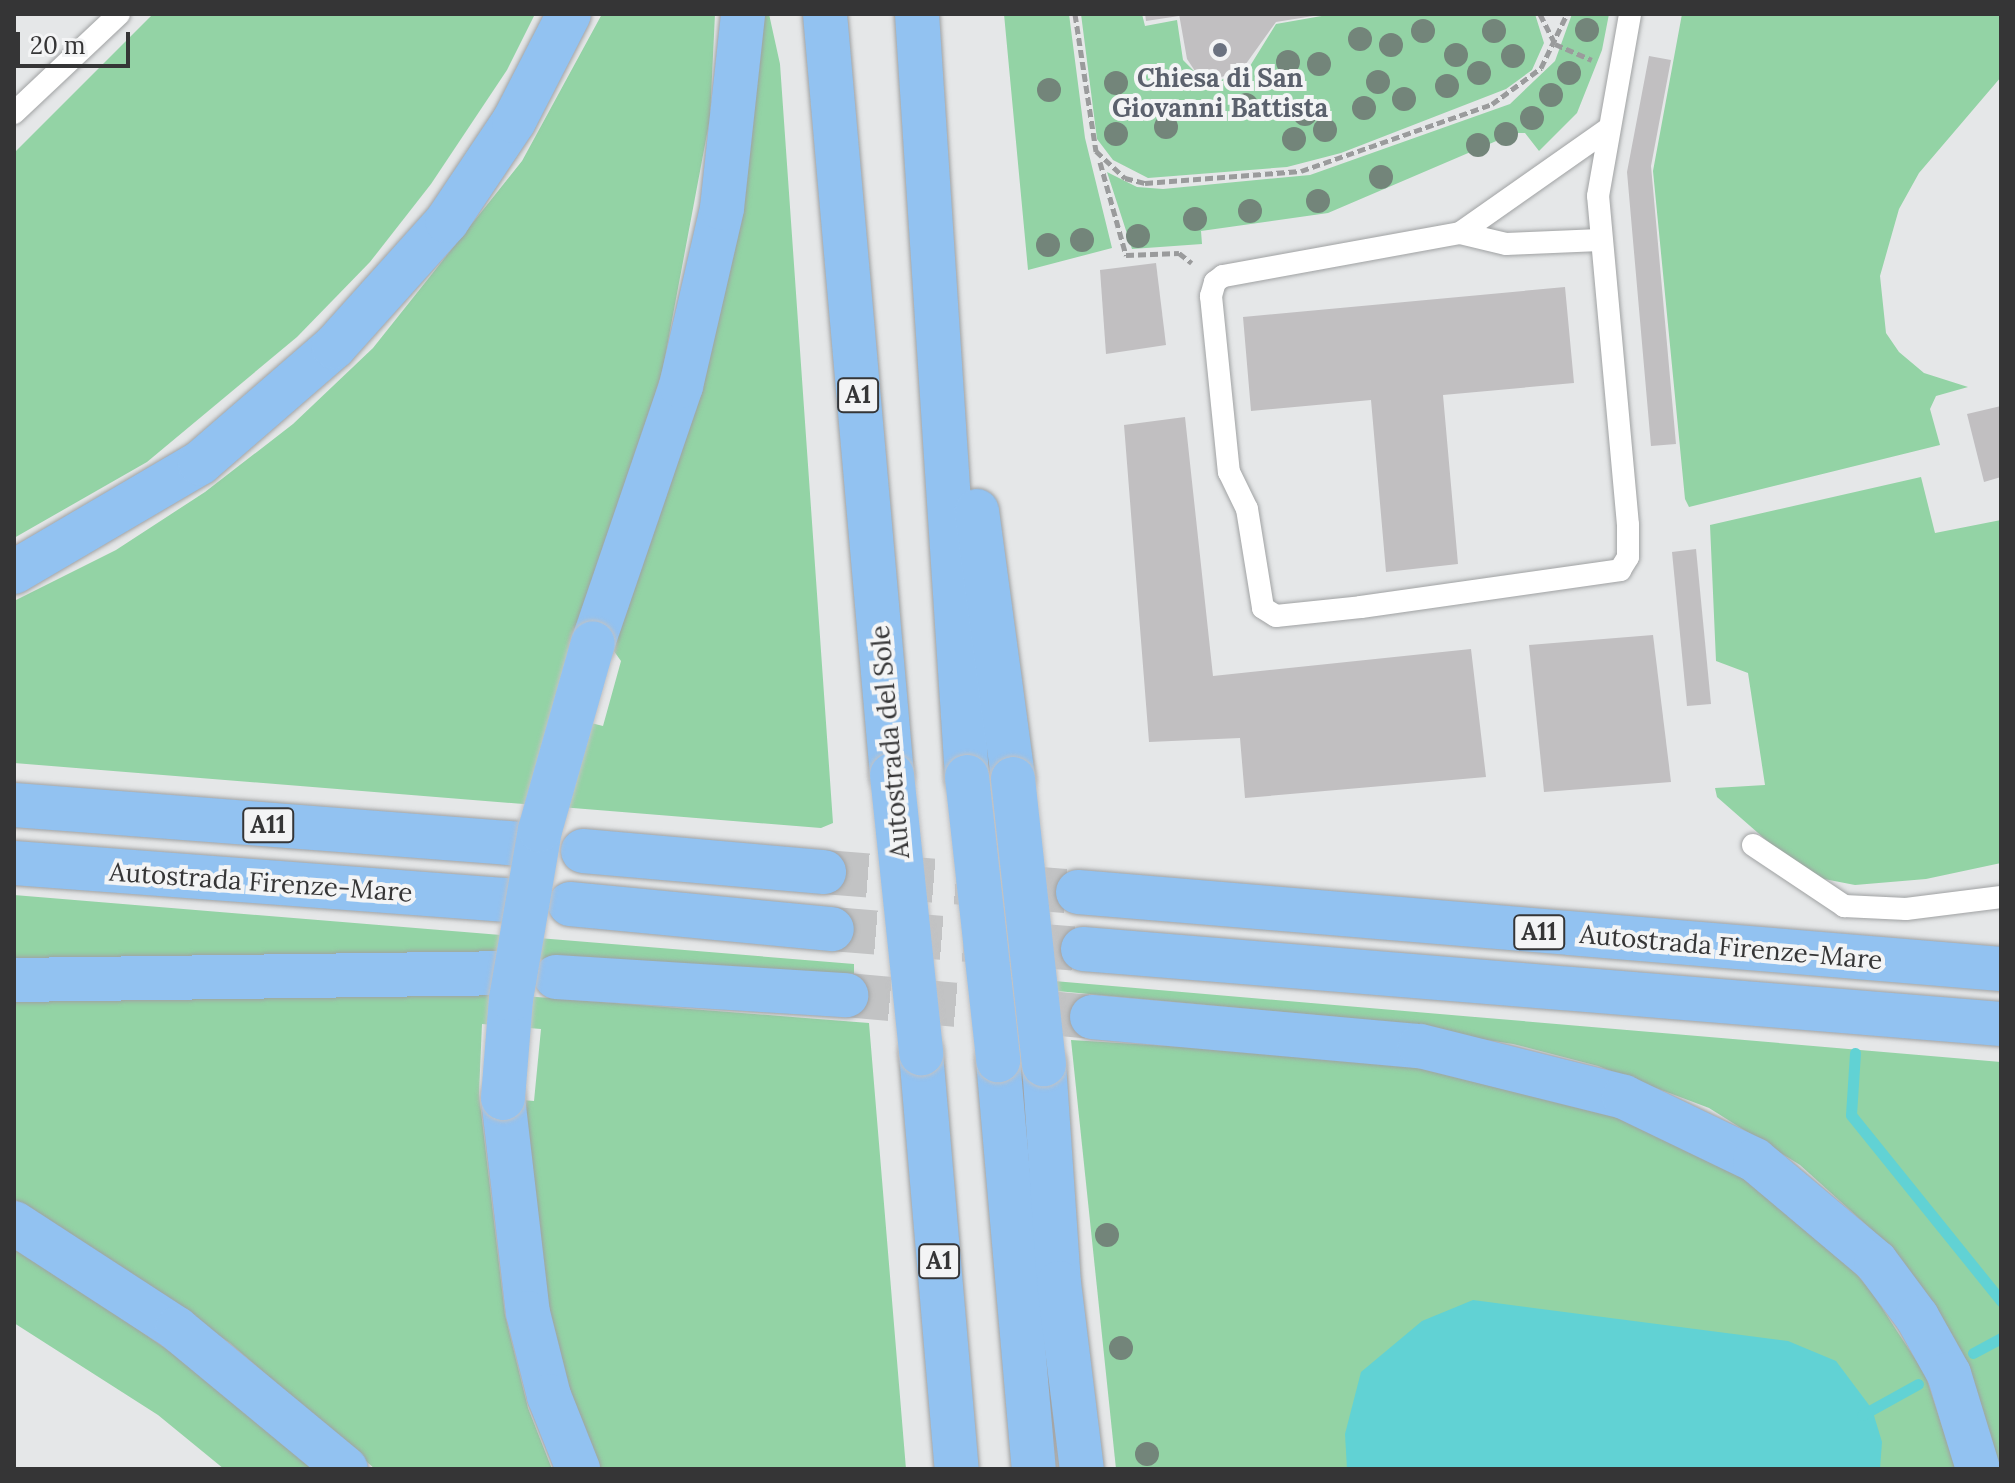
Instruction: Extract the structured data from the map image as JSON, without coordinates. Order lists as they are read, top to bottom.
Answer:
{
  "streets": {
    "highway": [
      "A1",
      "Autostrada del Sole",
      "A11",
      "Autostrada Firenze-Mare"
    ]
  },
  "places": ["Chiesa di San Giovanni Battista"],
  "scale_bar": "20 m"
}
